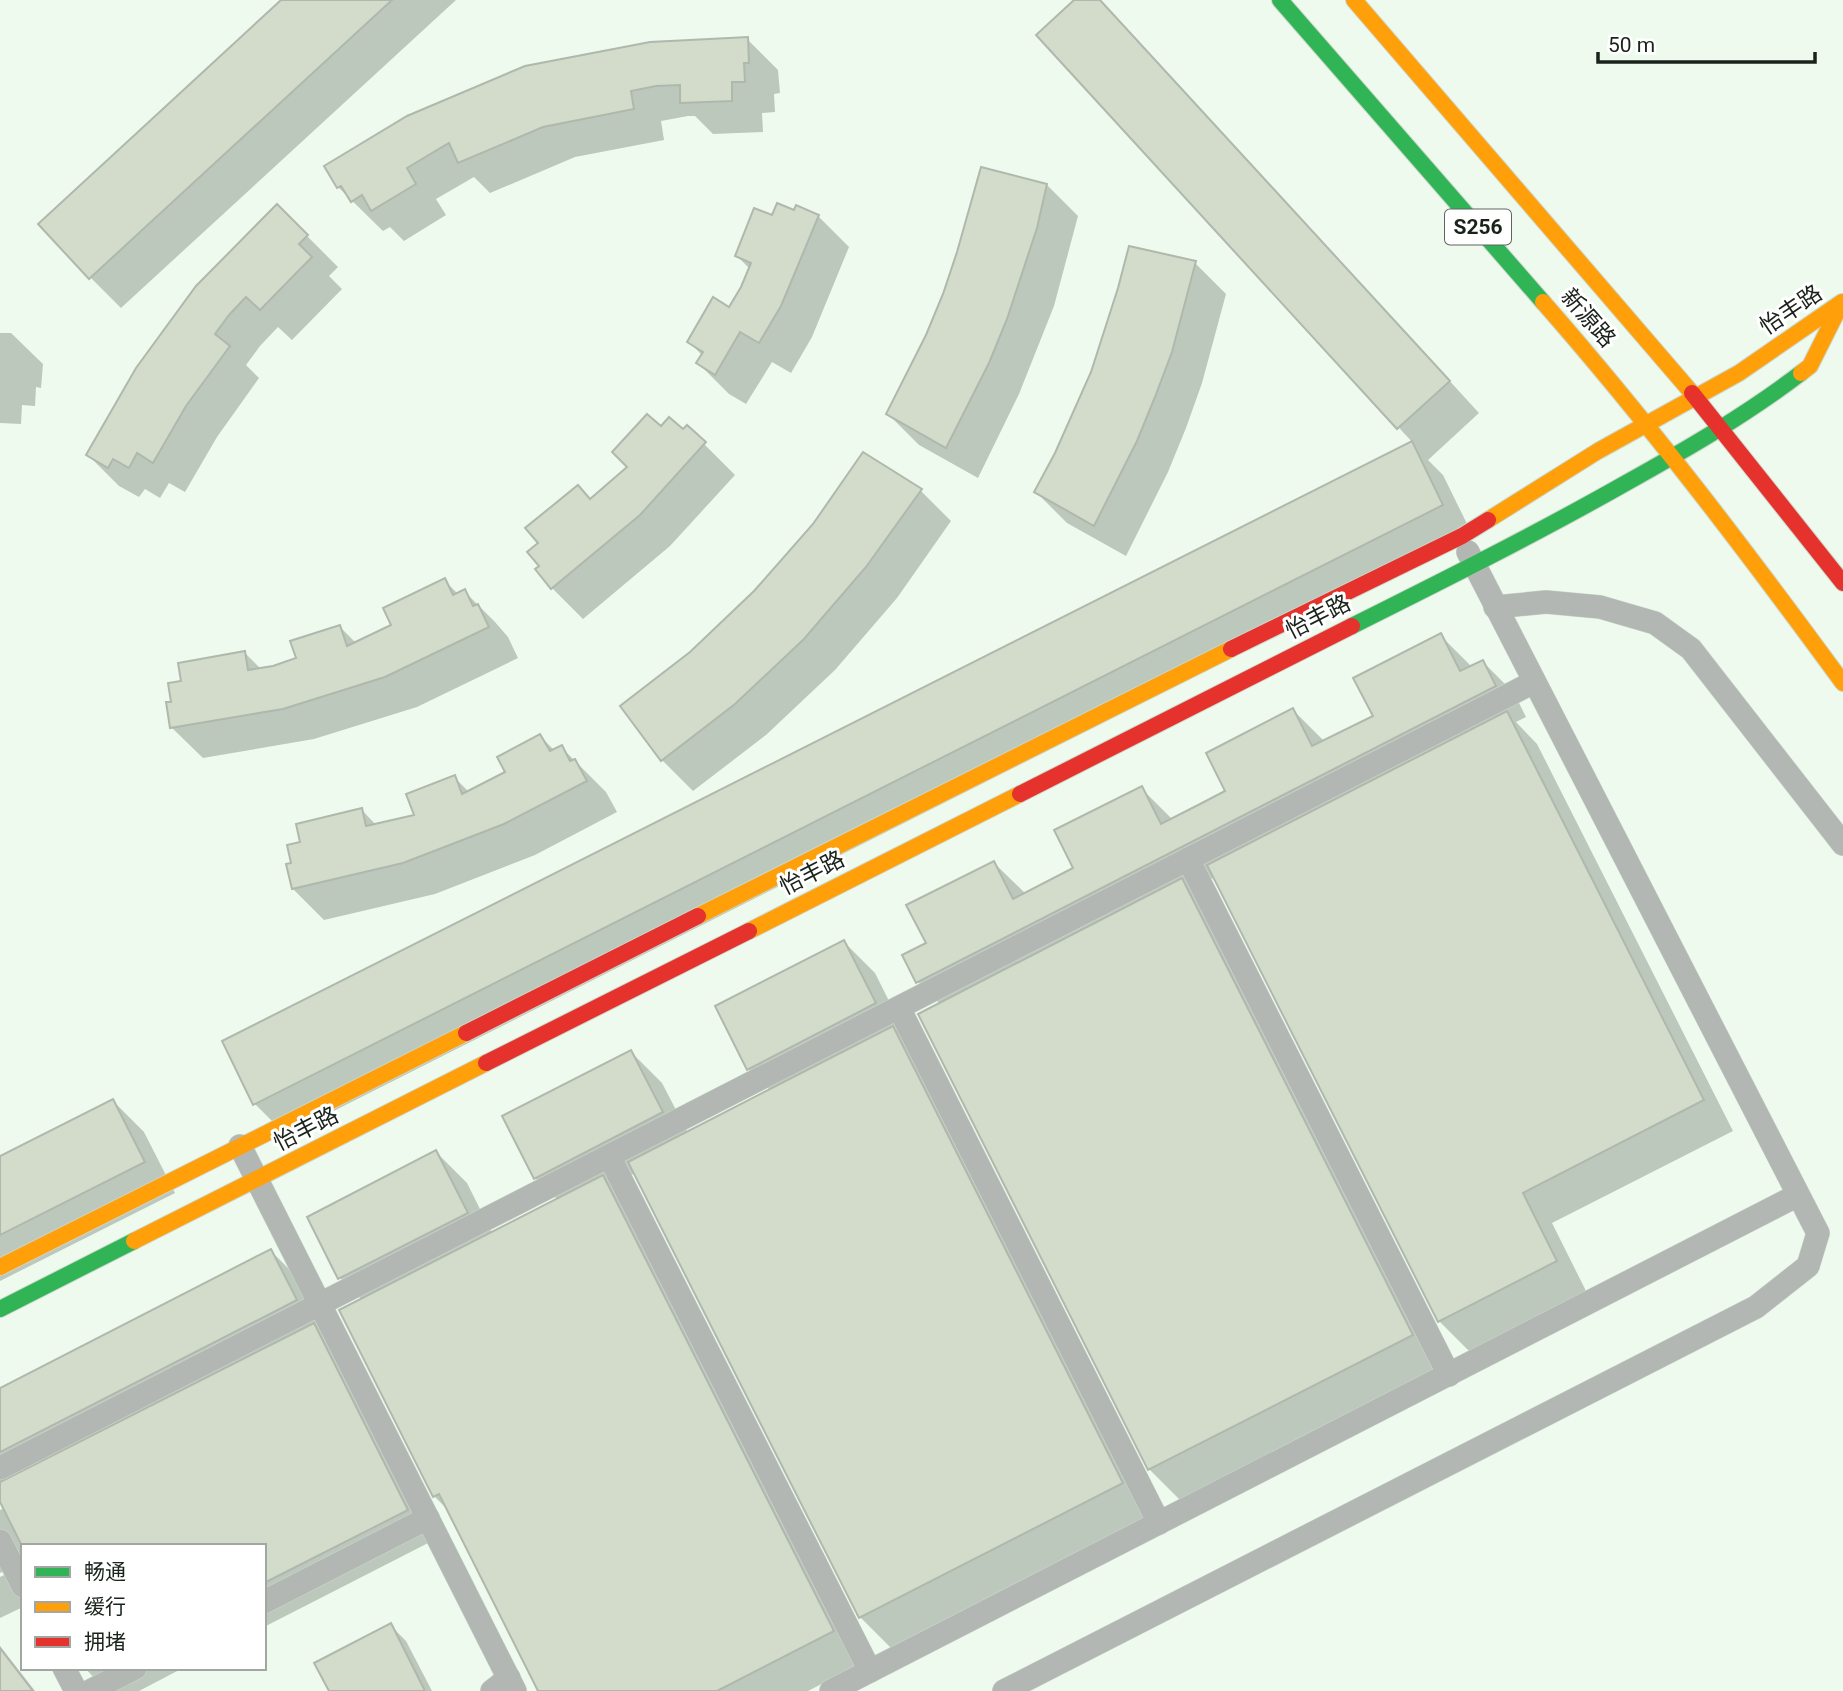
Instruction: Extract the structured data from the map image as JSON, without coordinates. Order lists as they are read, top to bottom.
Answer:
{
  "streets": {
    "street": ["S256", "怡丰路", "新源路"]
  },
  "crossings": [
    ["怡丰路", "新源路"]
  ],
  "legend": ["畅通", "缓行", "拥堵"],
  "scale_bar": "50 m"
}
